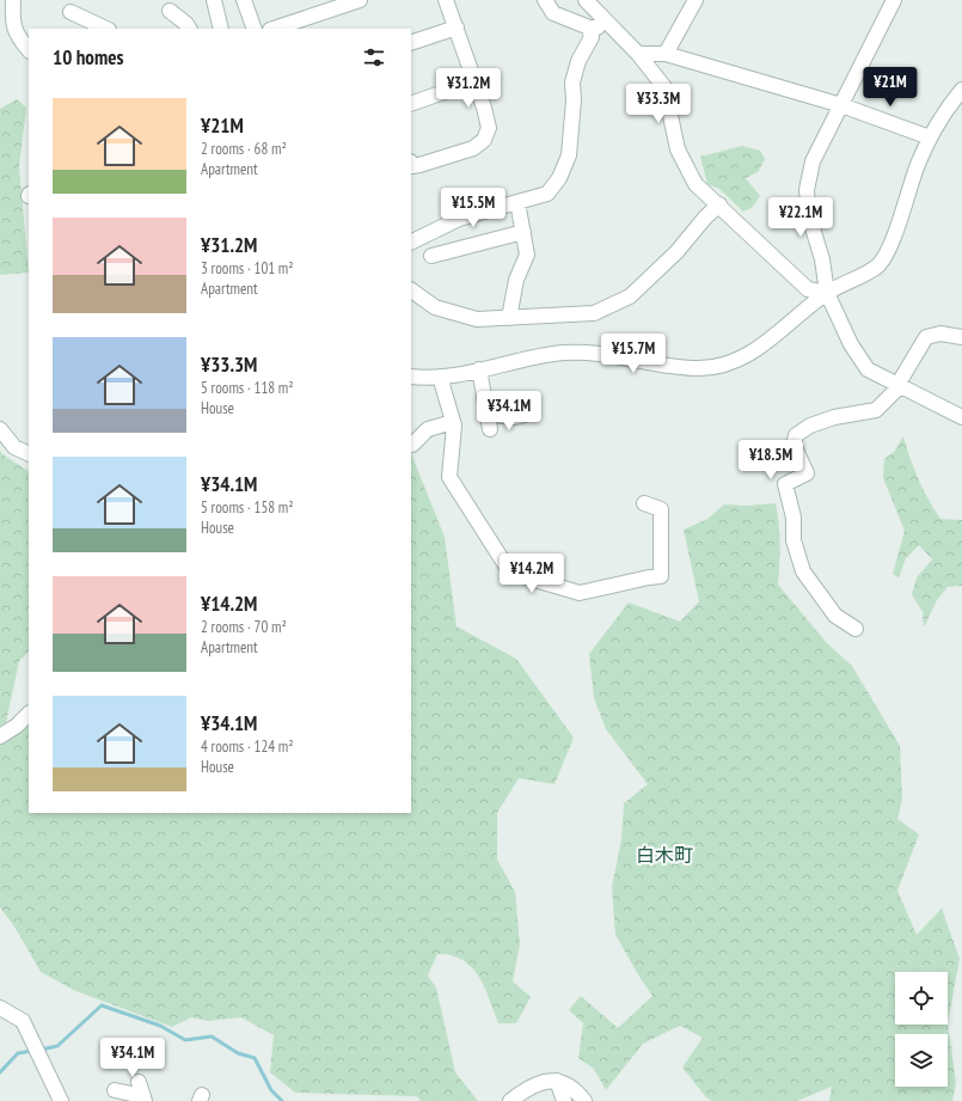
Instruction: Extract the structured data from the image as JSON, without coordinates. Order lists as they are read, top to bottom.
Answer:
{
  "districts": ["白木町"],
  "page": {
    "heading": "10 homes",
    "price": [
      "¥21M",
      "¥31.2M",
      "¥33.3M",
      "¥15.5M",
      "¥22.1M",
      "¥15.7M",
      "¥34.1M",
      "¥18.5M",
      "¥14.2M",
      "¥34.1M"
    ],
    "list": [
      {
        "name": "¥21M",
        "note": "2 rooms · 68 m² · Apartment"
      },
      {
        "name": "¥31.2M",
        "note": "3 rooms · 101 m² · Apartment"
      },
      {
        "name": "¥33.3M",
        "note": "5 rooms · 118 m² · House"
      },
      {
        "name": "¥34.1M",
        "note": "5 rooms · 158 m² · House"
      },
      {
        "name": "¥14.2M",
        "note": "2 rooms · 70 m² · Apartment"
      },
      {
        "name": "¥34.1M",
        "note": "4 rooms · 124 m² · House"
      }
    ]
  }
}
